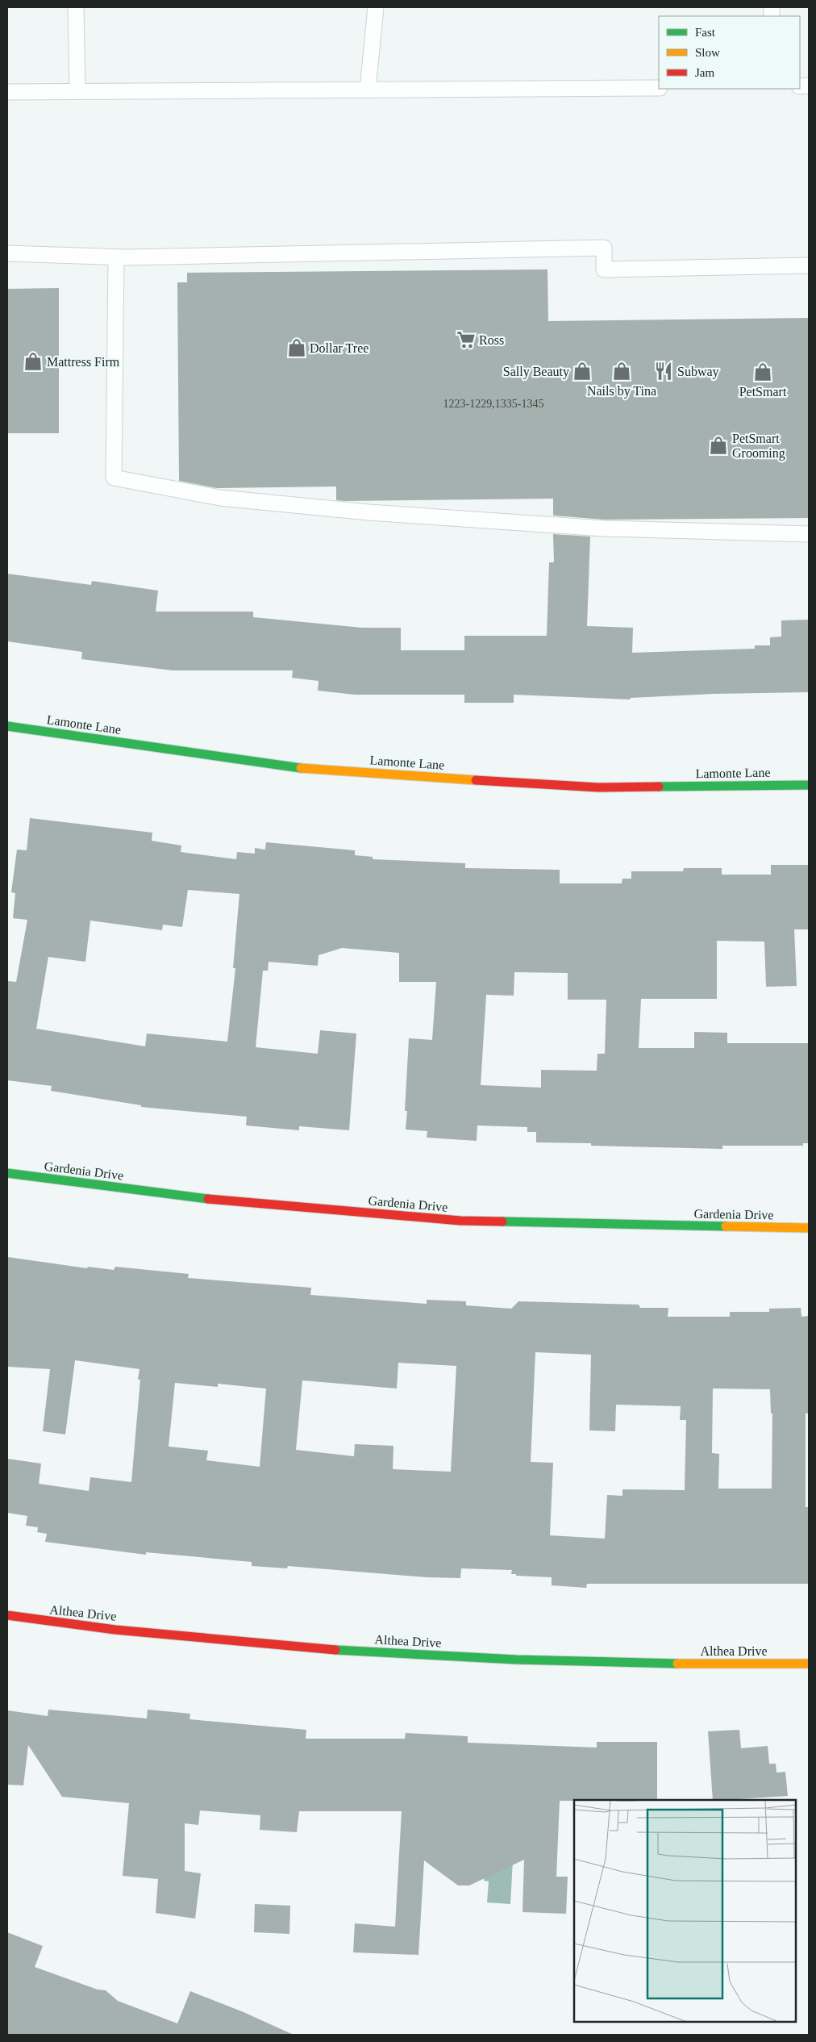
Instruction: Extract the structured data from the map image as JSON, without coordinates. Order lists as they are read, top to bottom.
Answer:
{
  "streets": {
    "street": ["Lamonte Lane", "Gardenia Drive", "Althea Drive"]
  },
  "places": {
    "supermarket": ["Ross"],
    "shop": [
      "Dollar Tree",
      "Mattress Firm",
      "Sally Beauty",
      "Nails by Tina",
      "PetSmart",
      "PetSmart Grooming"
    ],
    "restaurant": ["Subway"]
  },
  "house_numbers": ["1223-1229,1335-1345"],
  "legend": ["Fast", "Slow", "Jam"]
}
